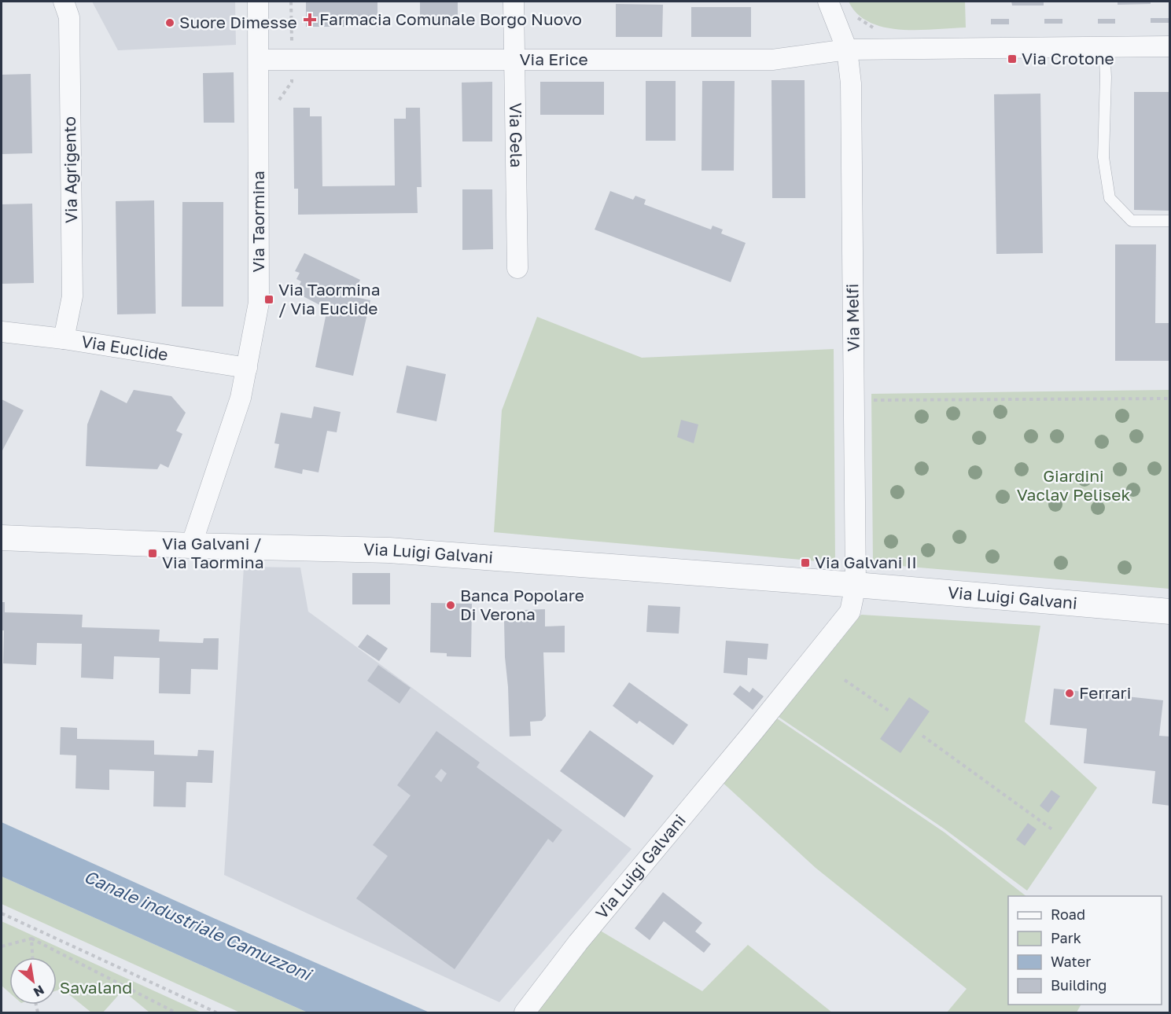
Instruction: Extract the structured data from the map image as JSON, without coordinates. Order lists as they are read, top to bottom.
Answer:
{
  "streets": {
    "street": [
      "Via Erice",
      "Via Gela",
      "Via Agrigento",
      "Via Taormina",
      "Via Melfi",
      "Via Euclide",
      "Via Luigi Galvani"
    ]
  },
  "crossings": [
    ["Via Erice", "Via Gela"],
    ["Via Erice", "Via Taormina"],
    ["Via Erice", "Via Melfi"],
    ["Via Agrigento", "Via Euclide"],
    ["Via Taormina", "Via Euclide"],
    ["Via Taormina", "Via Luigi Galvani"],
    ["Via Melfi", "Via Luigi Galvani"]
  ],
  "water": ["Canale industriale Camuzzoni"],
  "parks": ["Giardini Vaclav Pelisek", "Savaland"],
  "places": {
    "health": ["Farmacia Comunale Borgo Nuovo"],
    "other": ["Suore Dimesse", "Banca Popolare Di Verona", "Ferrari"],
    "transit": [
      "Via Crotone",
      "Via Taormina / Via Euclide",
      "Via Galvani / Via Taormina",
      "Via Galvani II"
    ]
  },
  "legend": [
    "Road",
    "Park",
    "Water",
    "Building"
  ],
  "north": "bottom right"
}
